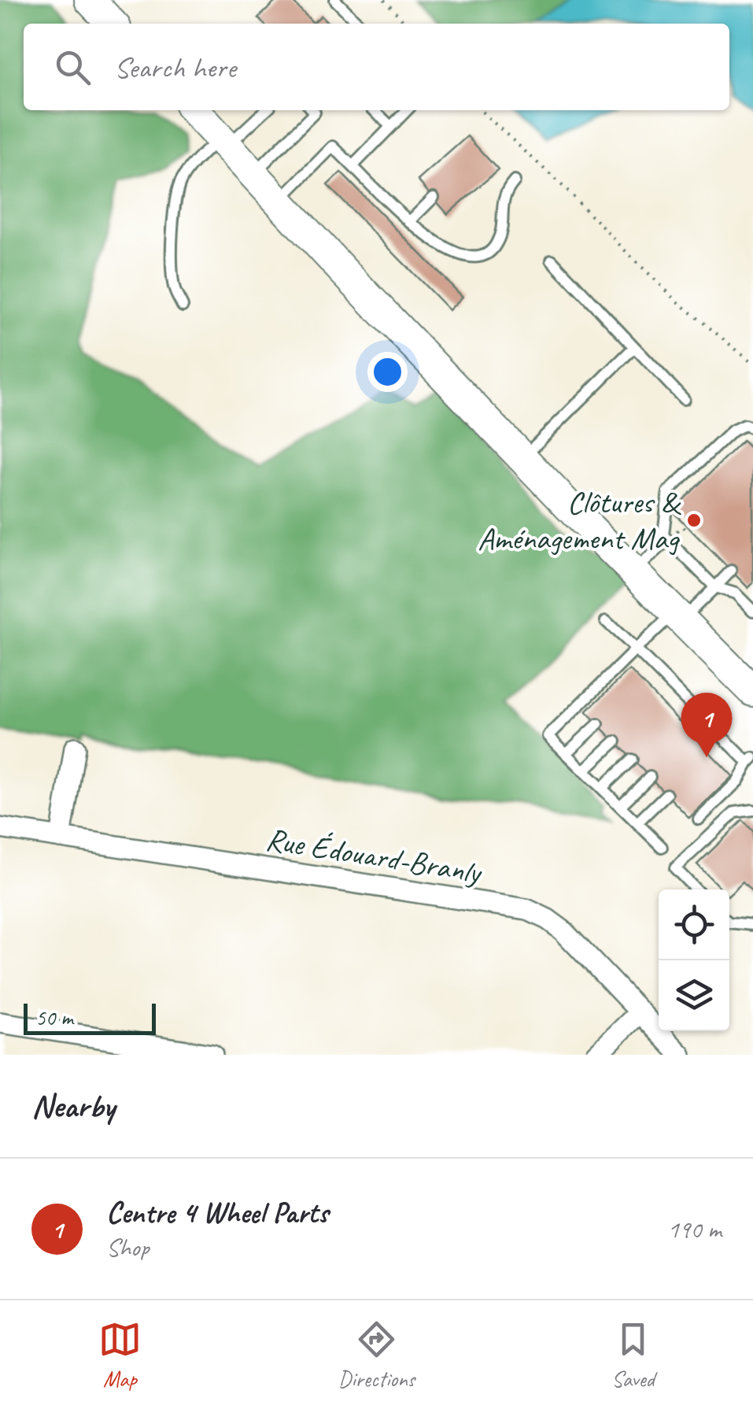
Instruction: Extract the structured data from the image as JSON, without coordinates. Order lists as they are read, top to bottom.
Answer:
{
  "streets": {
    "street": ["Rue Édouard-Branly"]
  },
  "places": ["Clôtures & Aménagement Mag"],
  "scale_bar": "50 m",
  "page": {
    "search": "Search here",
    "pins": "1",
    "scale": "50 m",
    "heading": "Nearby",
    "list": [
      {
        "mark": "1",
        "name": "Centre 4 Wheel Parts",
        "note": "Shop",
        "value": "190 m"
      }
    ],
    "nav": ["Map", "Directions", "Saved"]
  }
}
